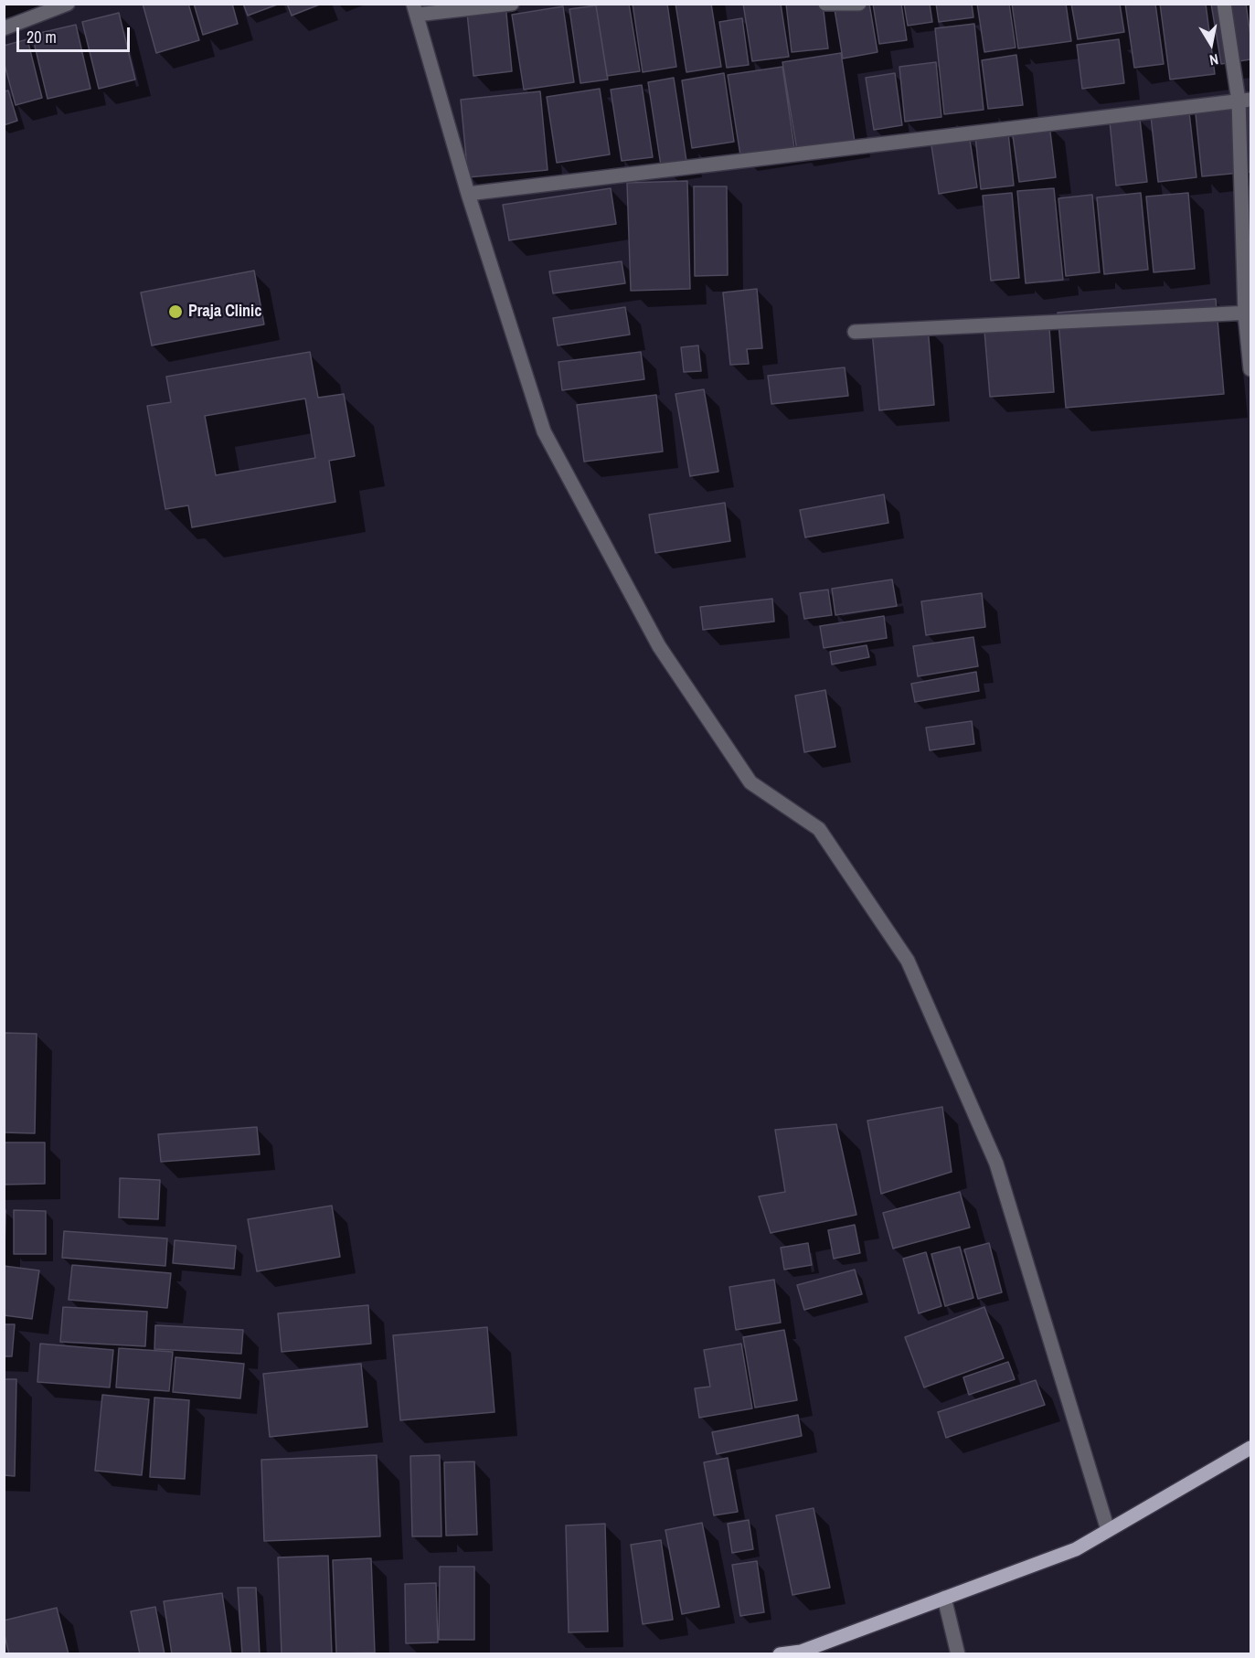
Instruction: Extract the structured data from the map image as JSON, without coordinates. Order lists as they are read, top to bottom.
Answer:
{
  "places": ["Praja Clinic"],
  "scale_bar": "20 m",
  "north": "bottom"
}
